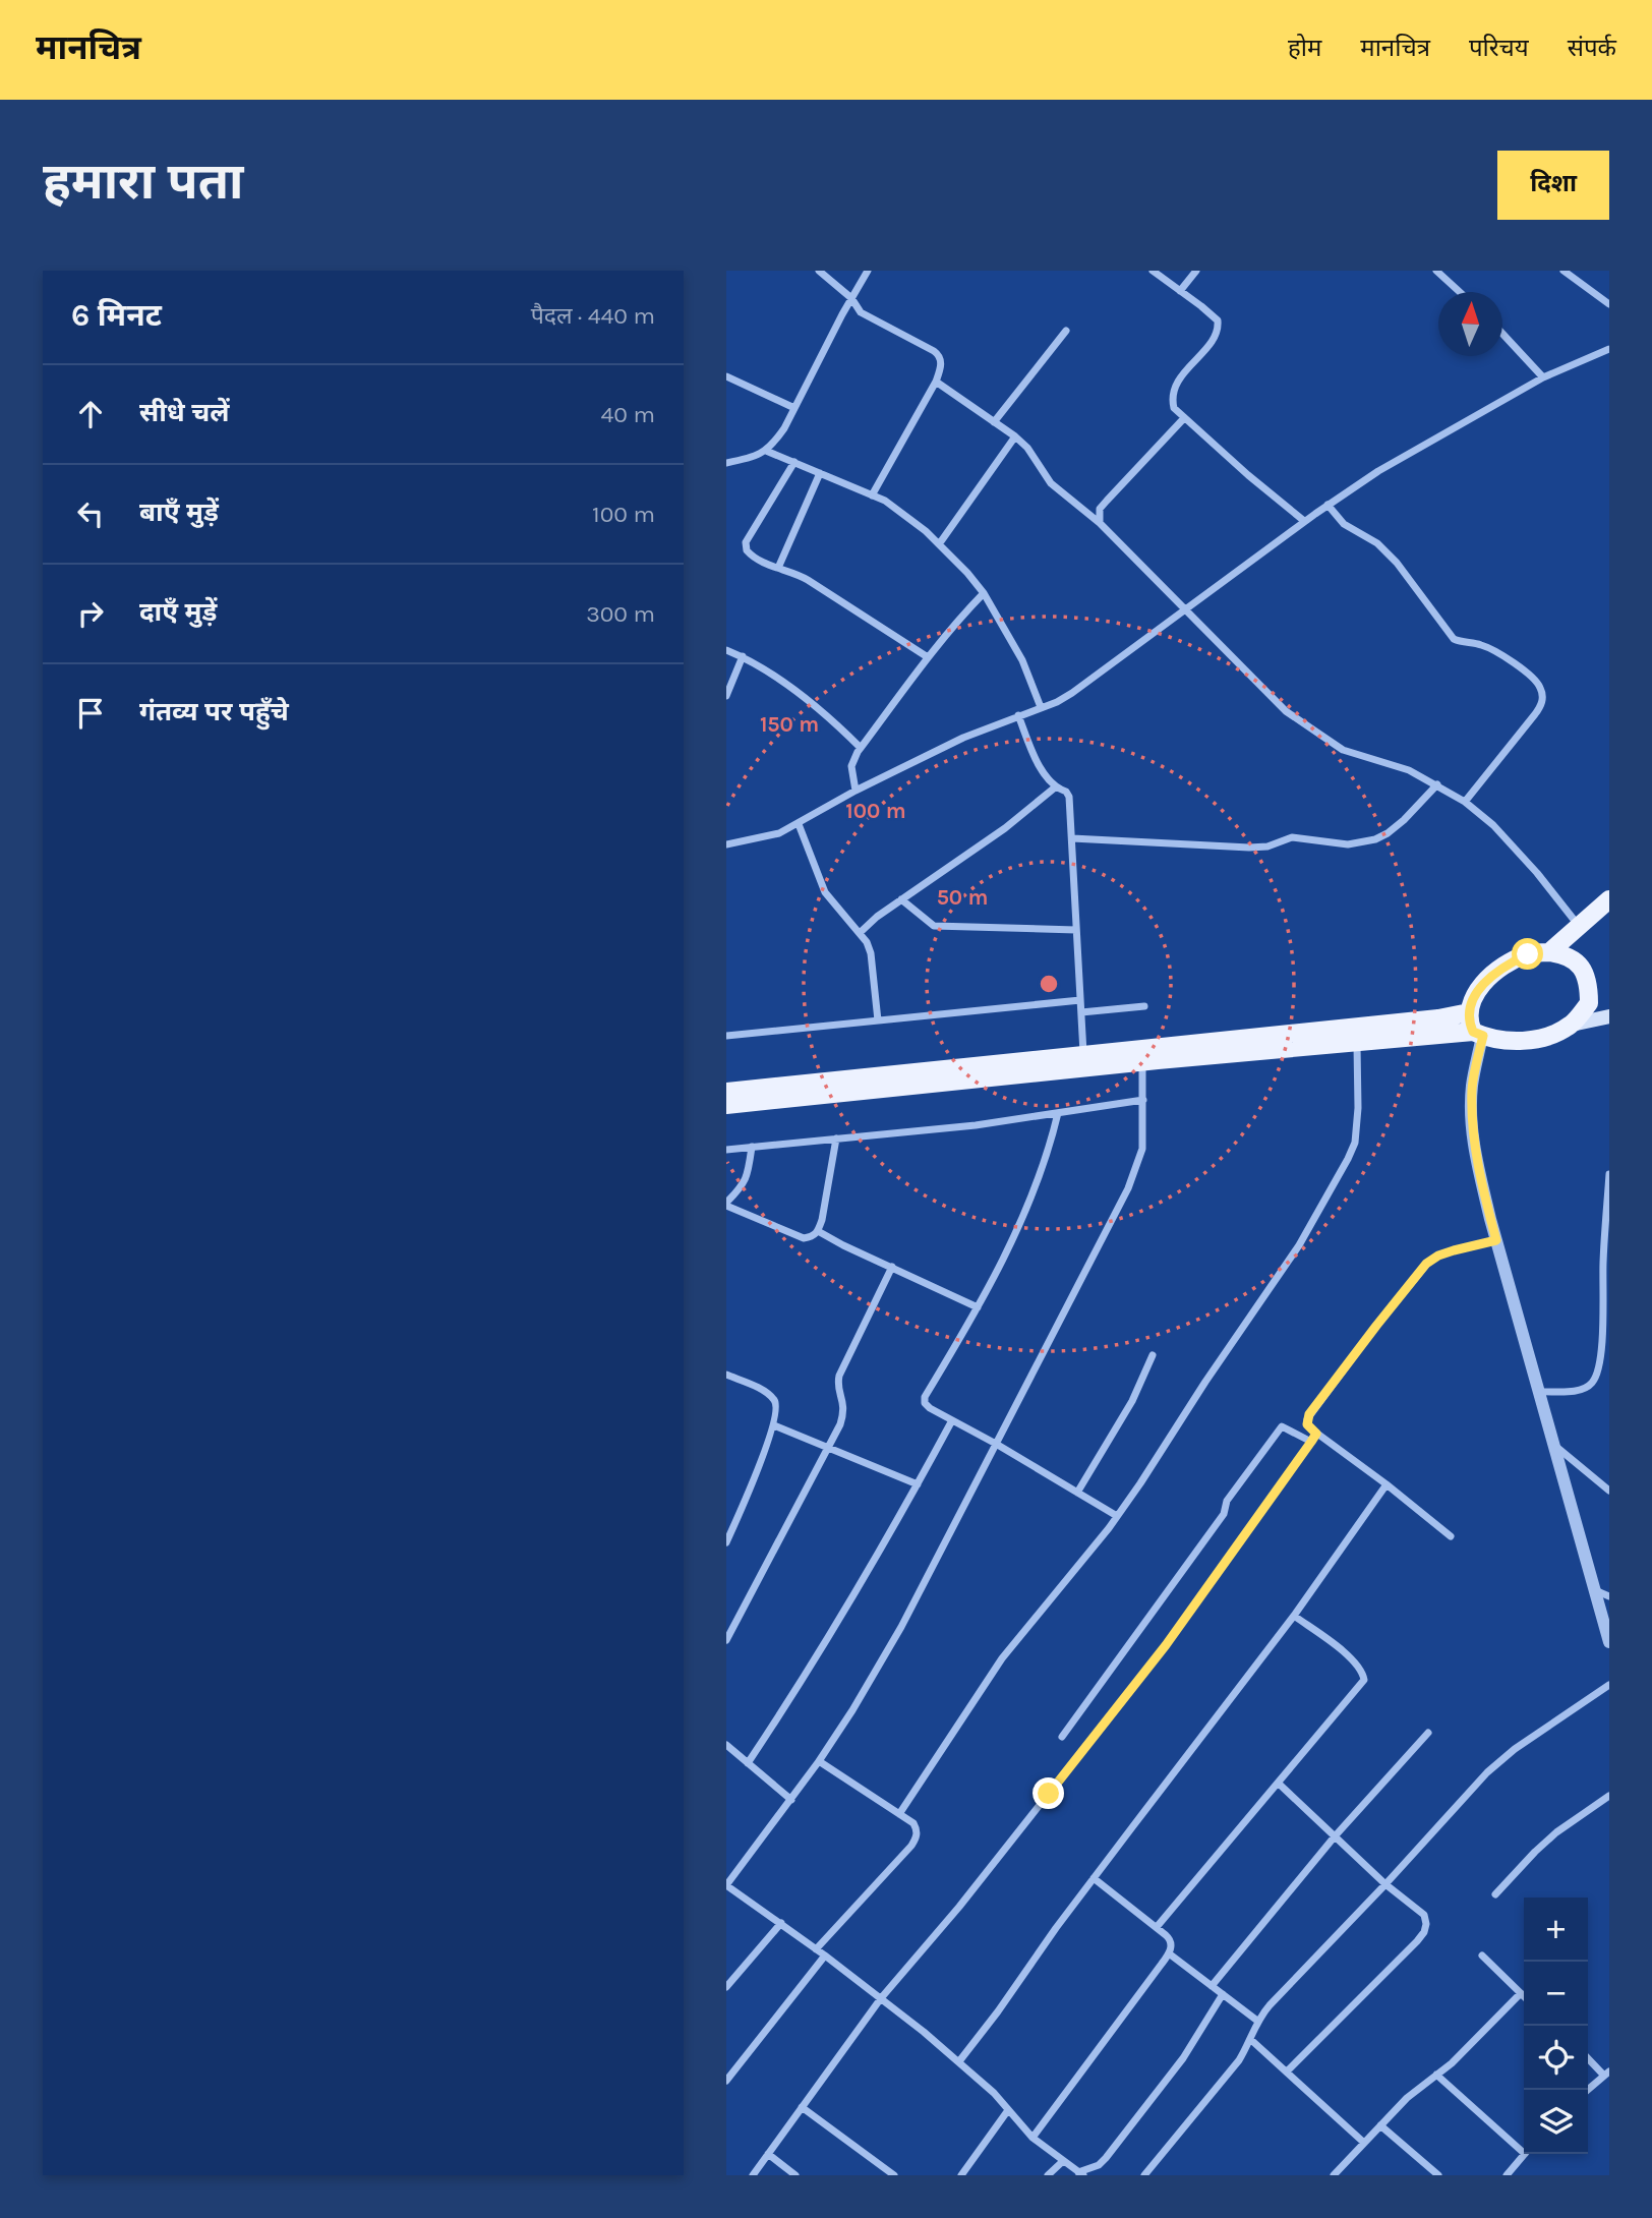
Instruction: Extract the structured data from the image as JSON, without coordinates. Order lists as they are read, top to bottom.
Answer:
{
  "north": "top",
  "page": {
    "header": "मानचित्र",
    "nav": [
      "होम",
      "मानचित्र",
      "परिचय",
      "संपर्क"
    ],
    "buttons": "दिशा",
    "title": "हमारा पता",
    "heading": ["6 मिनट", "पैदल · 440 m"],
    "list": [
      ["सीधे चलें", "40 m"],
      ["बाएँ मुड़ें", "100 m"],
      ["दाएँ मुड़ें", "300 m"],
      "गंतव्य पर पहुँचे"
    ],
    "map_buttons": ["+", "−"]
  },
  "rings": ["150 m", "100 m", "50 m"]
}
